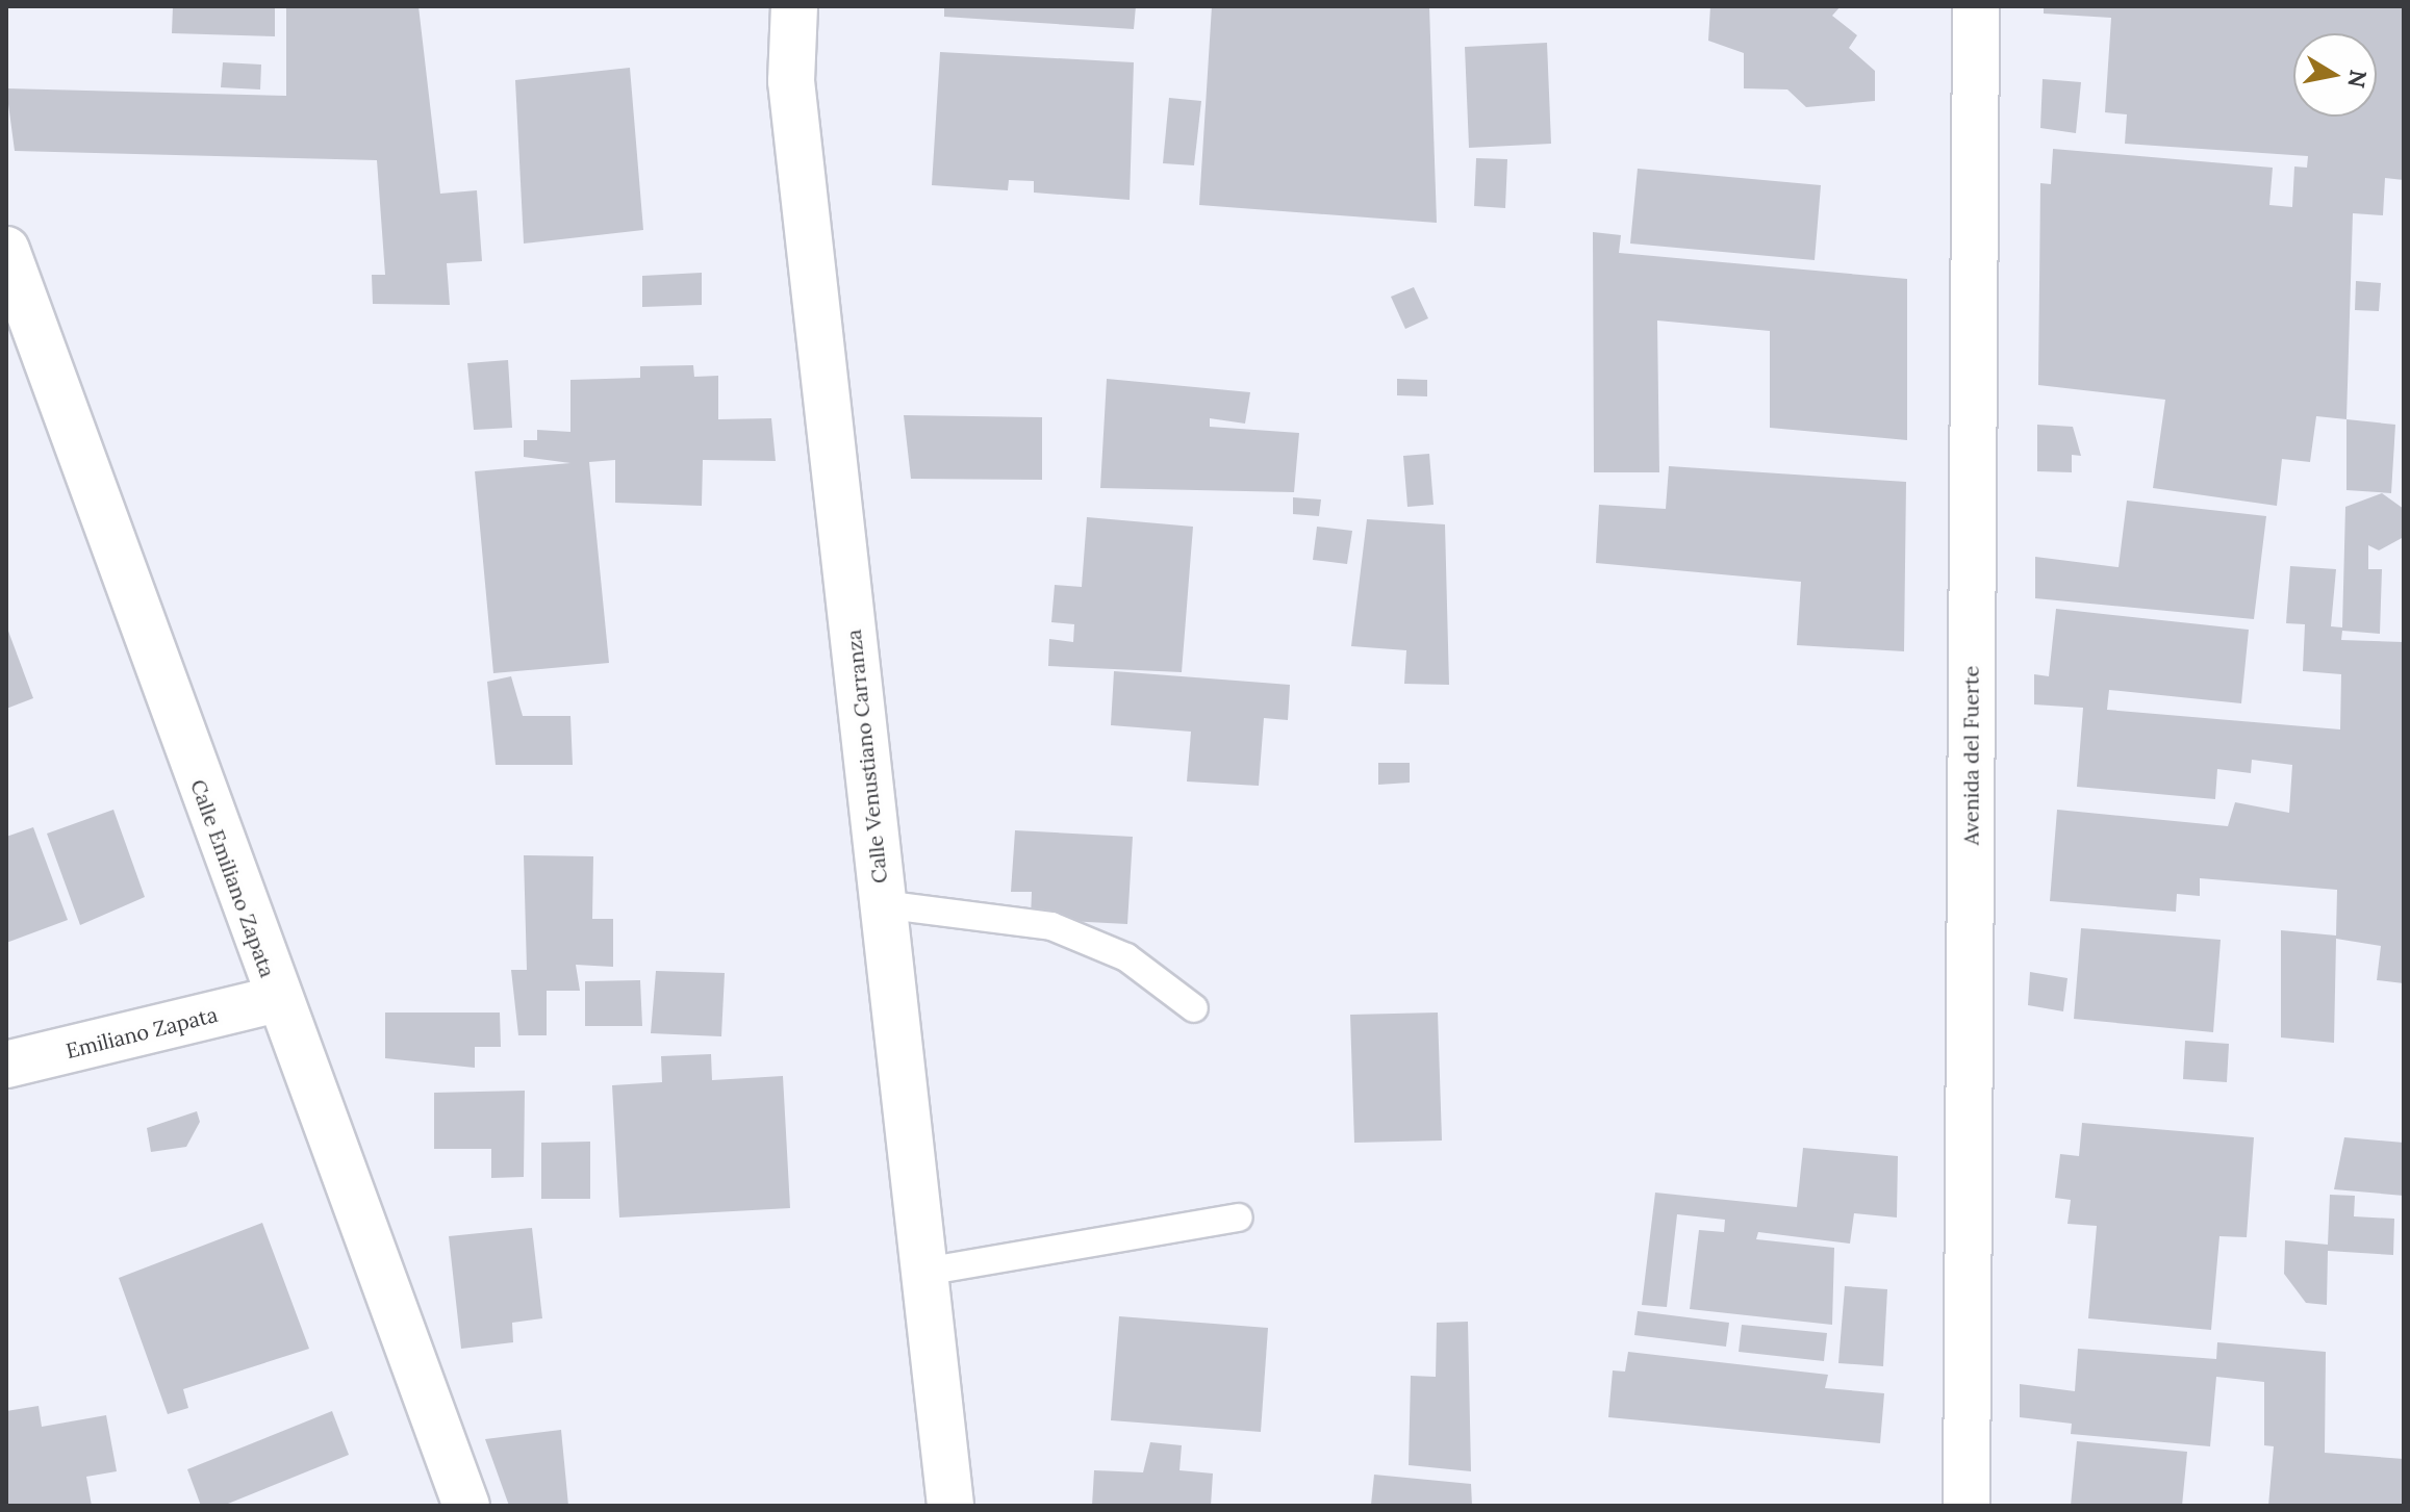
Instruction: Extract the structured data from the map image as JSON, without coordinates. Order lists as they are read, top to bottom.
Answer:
{
  "streets": {
    "street": [
      "Avenida del Fuerte",
      "Calle Venustiano Carranza",
      "Calle Emiliano Zapata",
      "Emiliano Zapata"
    ]
  },
  "crossings": [
    ["Calle Emiliano Zapata", "Emiliano Zapata"]
  ],
  "north": "right"
}
